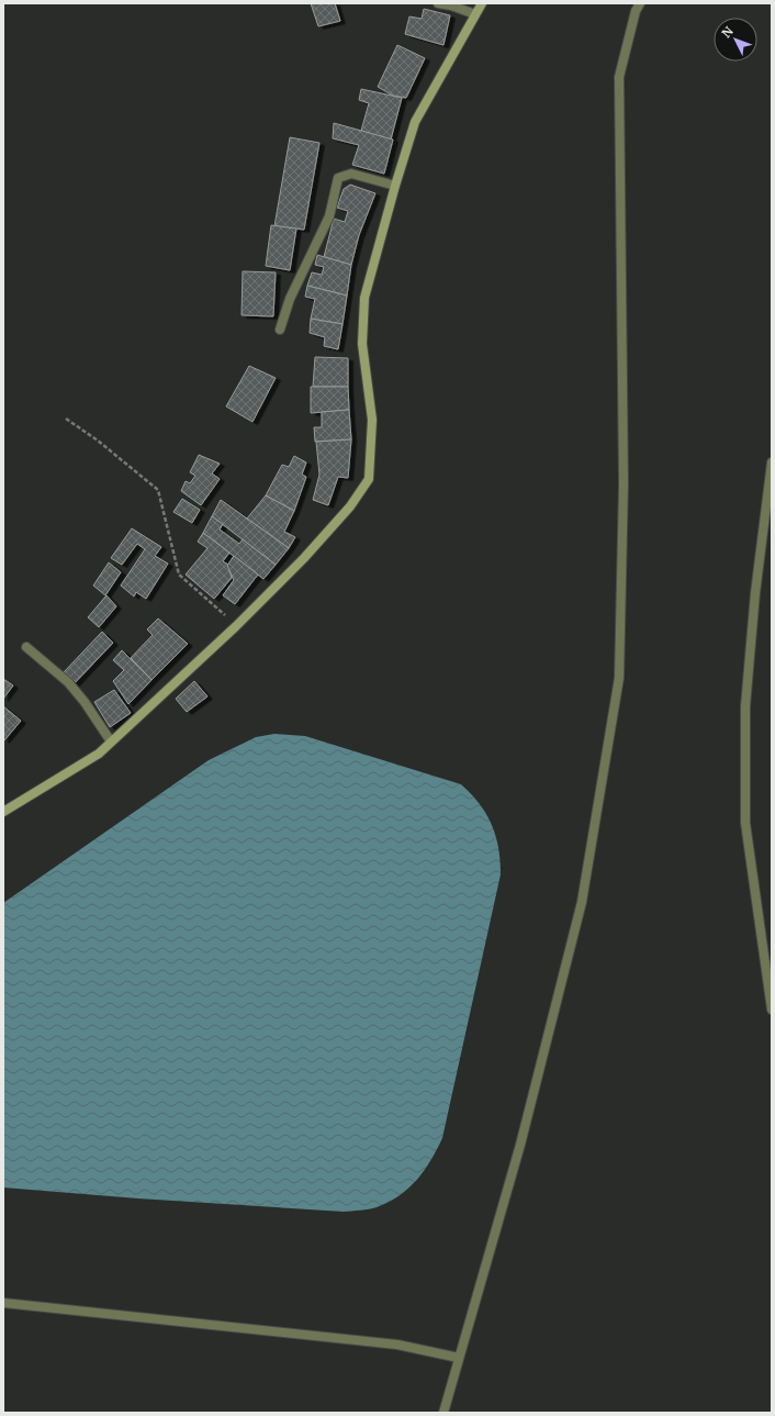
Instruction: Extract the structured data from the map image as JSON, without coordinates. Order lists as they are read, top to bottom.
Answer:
{
  "north": "top left"
}
